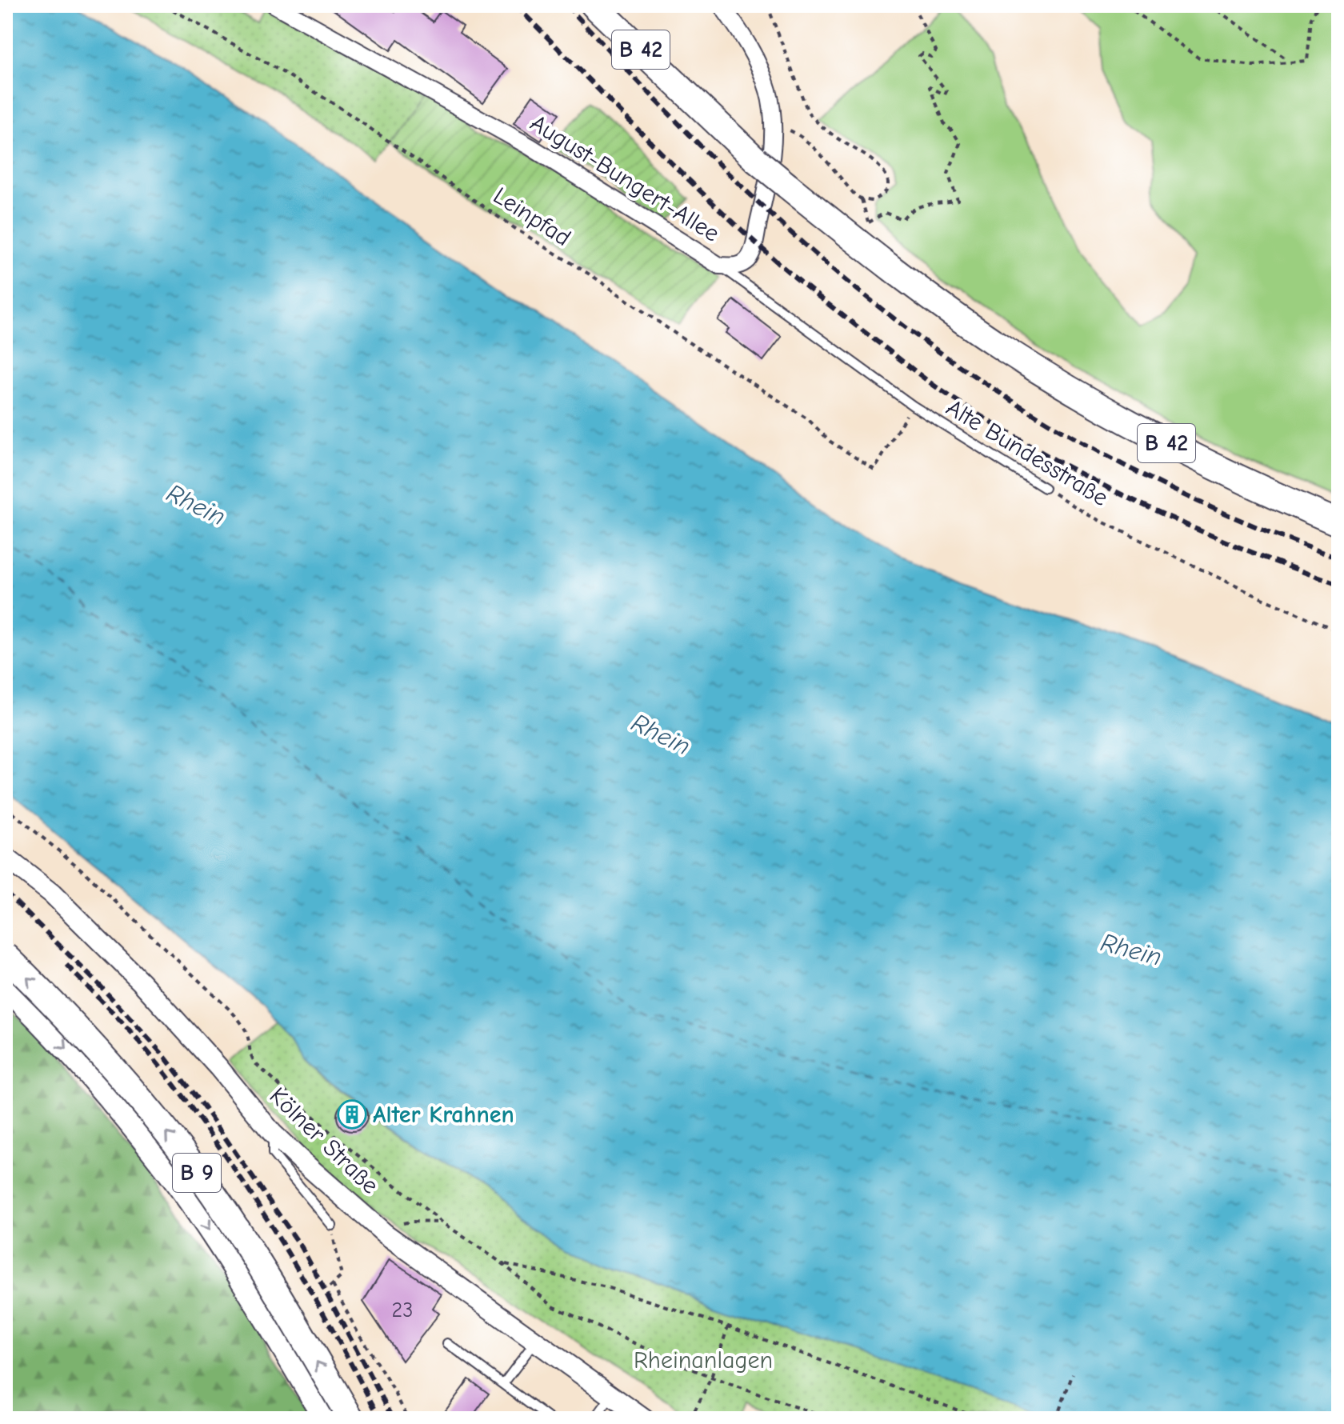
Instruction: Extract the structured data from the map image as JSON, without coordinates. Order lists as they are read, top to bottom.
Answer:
{
  "streets": {
    "main road": ["B 42", "B 9"],
    "street": ["August-Bungert-Allee", "Kölner Straße"],
    "lane": ["Alte Bundesstraße"],
    "path": ["Leinpfad"]
  },
  "crossings": [
    ["August-Bungert-Allee", "Alte Bundesstraße"],
    ["Leinpfad", "Alte Bundesstraße"]
  ],
  "water": ["Rhein"],
  "parks": ["Rheinanlagen"],
  "places": {
    "building": ["Alter Krahnen"]
  },
  "house_numbers": ["23"]
}
